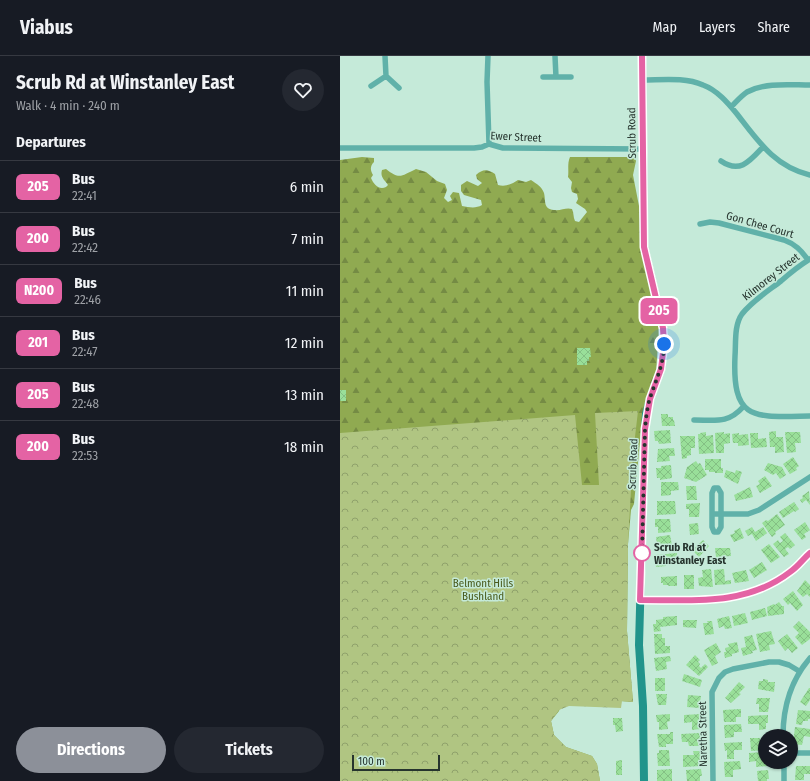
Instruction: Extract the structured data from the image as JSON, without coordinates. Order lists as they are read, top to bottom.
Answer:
{
  "streets": {
    "main road": ["Scrub Road"],
    "street": [
      "Ewer Street",
      "Gon Chee Court",
      "Kilmorey Street",
      "Naretha Street"
    ]
  },
  "crossings": [
    ["Scrub Road", "Ewer Street"],
    ["Gon Chee Court", "Kilmorey Street"]
  ],
  "parks": ["Belmont Hills Bushland"],
  "places": ["Scrub Rd at Winstanley East"],
  "lines": ["bus line 205"],
  "scale_bar": "100 m",
  "page": {
    "header": "Viabus",
    "nav": ["Map", "Layers", "Share"],
    "heading": [
      ["Scrub Rd at Winstanley East", "Walk · 4 min · 240 m"],
      "Departures"
    ],
    "on_map": "205",
    "list": [
      {
        "mark": "205",
        "name": "Bus",
        "note": "22:41",
        "value": "6 min"
      },
      {
        "mark": "200",
        "name": "Bus",
        "note": "22:42",
        "value": "7 min"
      },
      {
        "mark": "N200",
        "name": "Bus",
        "note": "22:46",
        "value": "11 min"
      },
      {
        "mark": "201",
        "name": "Bus",
        "note": "22:47",
        "value": "12 min"
      },
      {
        "mark": "205",
        "name": "Bus",
        "note": "22:48",
        "value": "13 min"
      },
      {
        "mark": "200",
        "name": "Bus",
        "note": "22:53",
        "value": "18 min"
      }
    ],
    "buttons": ["Directions", "Tickets"],
    "scale": "100 m"
  }
}
